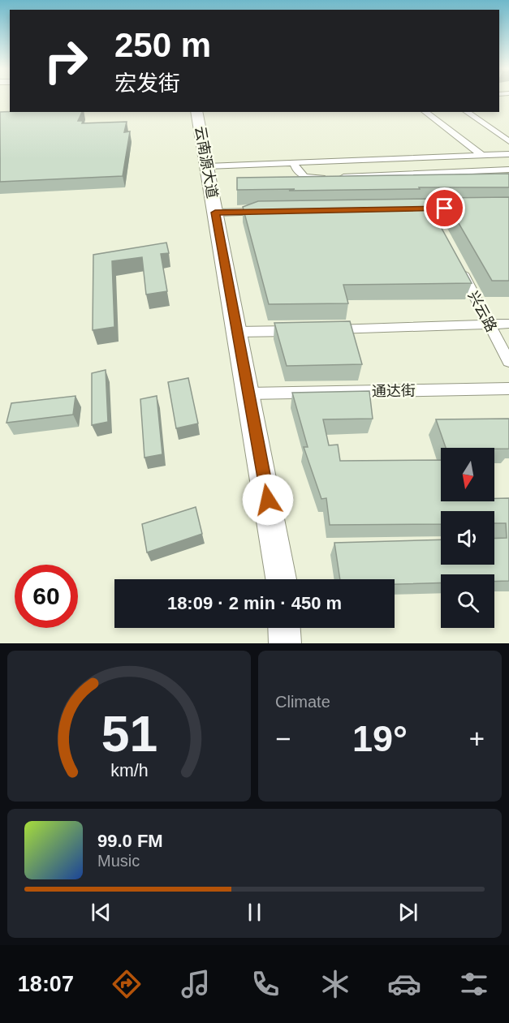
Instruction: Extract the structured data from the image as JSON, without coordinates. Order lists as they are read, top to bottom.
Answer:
{
  "streets": {
    "main road": ["云南源大道"],
    "street": ["兴云路", "通达街"]
  },
  "crossings": [
    ["云南源大道", "通达街"]
  ],
  "north": "bottom",
  "page": {
    "turn": ["250 m", "宏发街"],
    "limit": "60",
    "trip": "18:09 · 2 min · 450 m",
    "tile": "Climate",
    "heat": ["−", "19°", "+"],
    "song": ["99.0 FM", "Music"],
    "tabs": "18:07",
    "gauge": ["51", "km/h"]
  }
}
